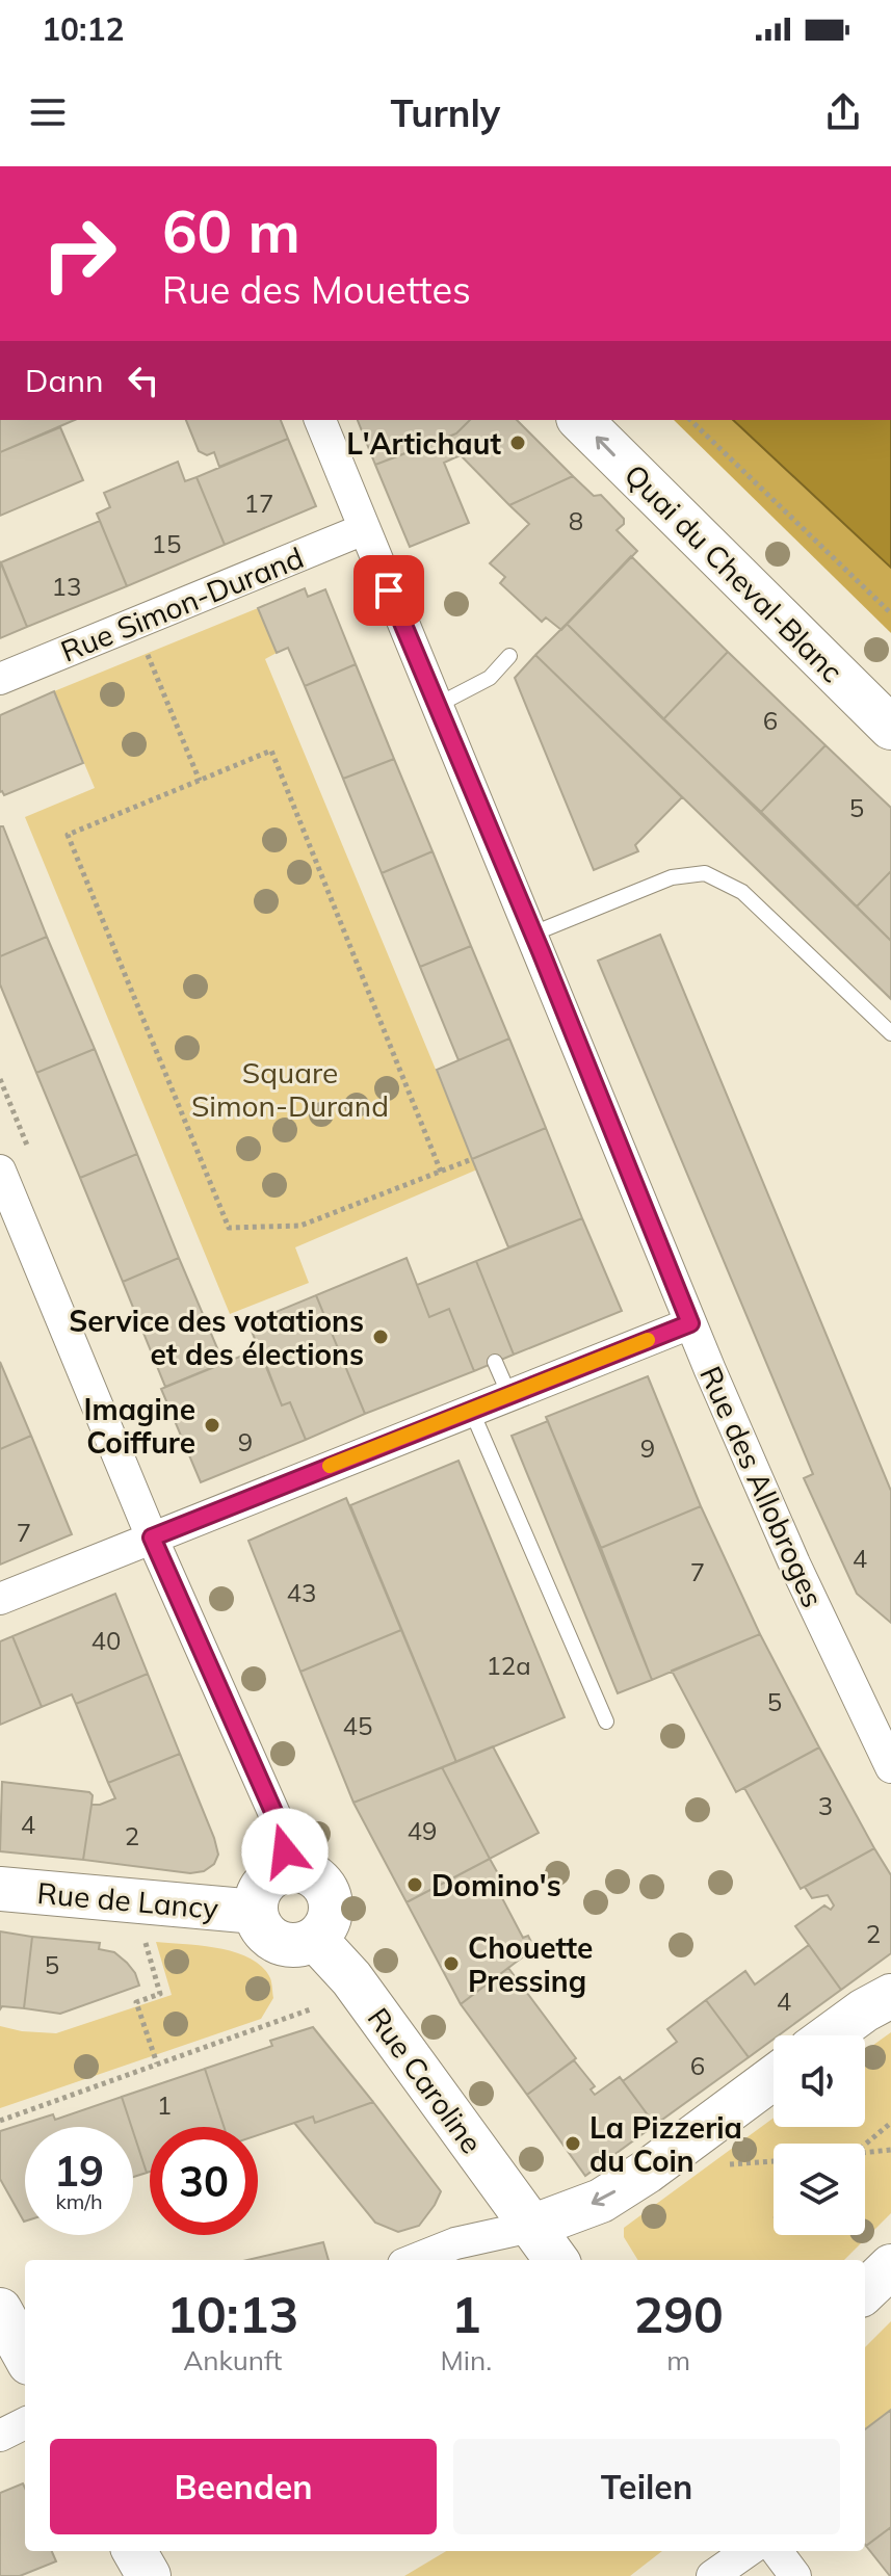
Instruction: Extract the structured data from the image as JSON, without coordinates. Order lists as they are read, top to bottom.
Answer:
{
  "streets": {
    "street": [
      "Quai du Cheval-Blanc",
      "Rue Simon-Durand",
      "Rue des Allobroges",
      "Rue de Lancy",
      "Rue Caroline"
    ]
  },
  "crossings": [
    ["Rue Simon-Durand", "Rue des Allobroges"],
    ["Rue de Lancy", "Rue Caroline"]
  ],
  "one_way": ["Quai du Cheval-Blanc"],
  "parks": ["Square Simon-Durand"],
  "places": [
    "L'Artichaut",
    "Service des votations et des élections",
    "Imagine Coiffure",
    "Domino's",
    "Chouette Pressing",
    "La Pizzeria du Coin"
  ],
  "house_numbers": [
    "17",
    "8",
    "15",
    "13",
    "6",
    "5",
    "9",
    "9",
    "7",
    "4",
    "7",
    "43",
    "40",
    "12a",
    "5",
    "45",
    "3",
    "4",
    "49",
    "2",
    "2",
    "5",
    "4",
    "6",
    "1"
  ],
  "page": {
    "status": "10:12",
    "header": "Turnly",
    "turn": ["60 m", "Rue des Mouettes"],
    "then": "Dann",
    "speed": "19 km/h",
    "limit": "30",
    "eta": [
      "10:13",
      "Ankunft",
      "1",
      "Min.",
      "290",
      "m"
    ],
    "buttons": ["Beenden", "Teilen"]
  }
}
